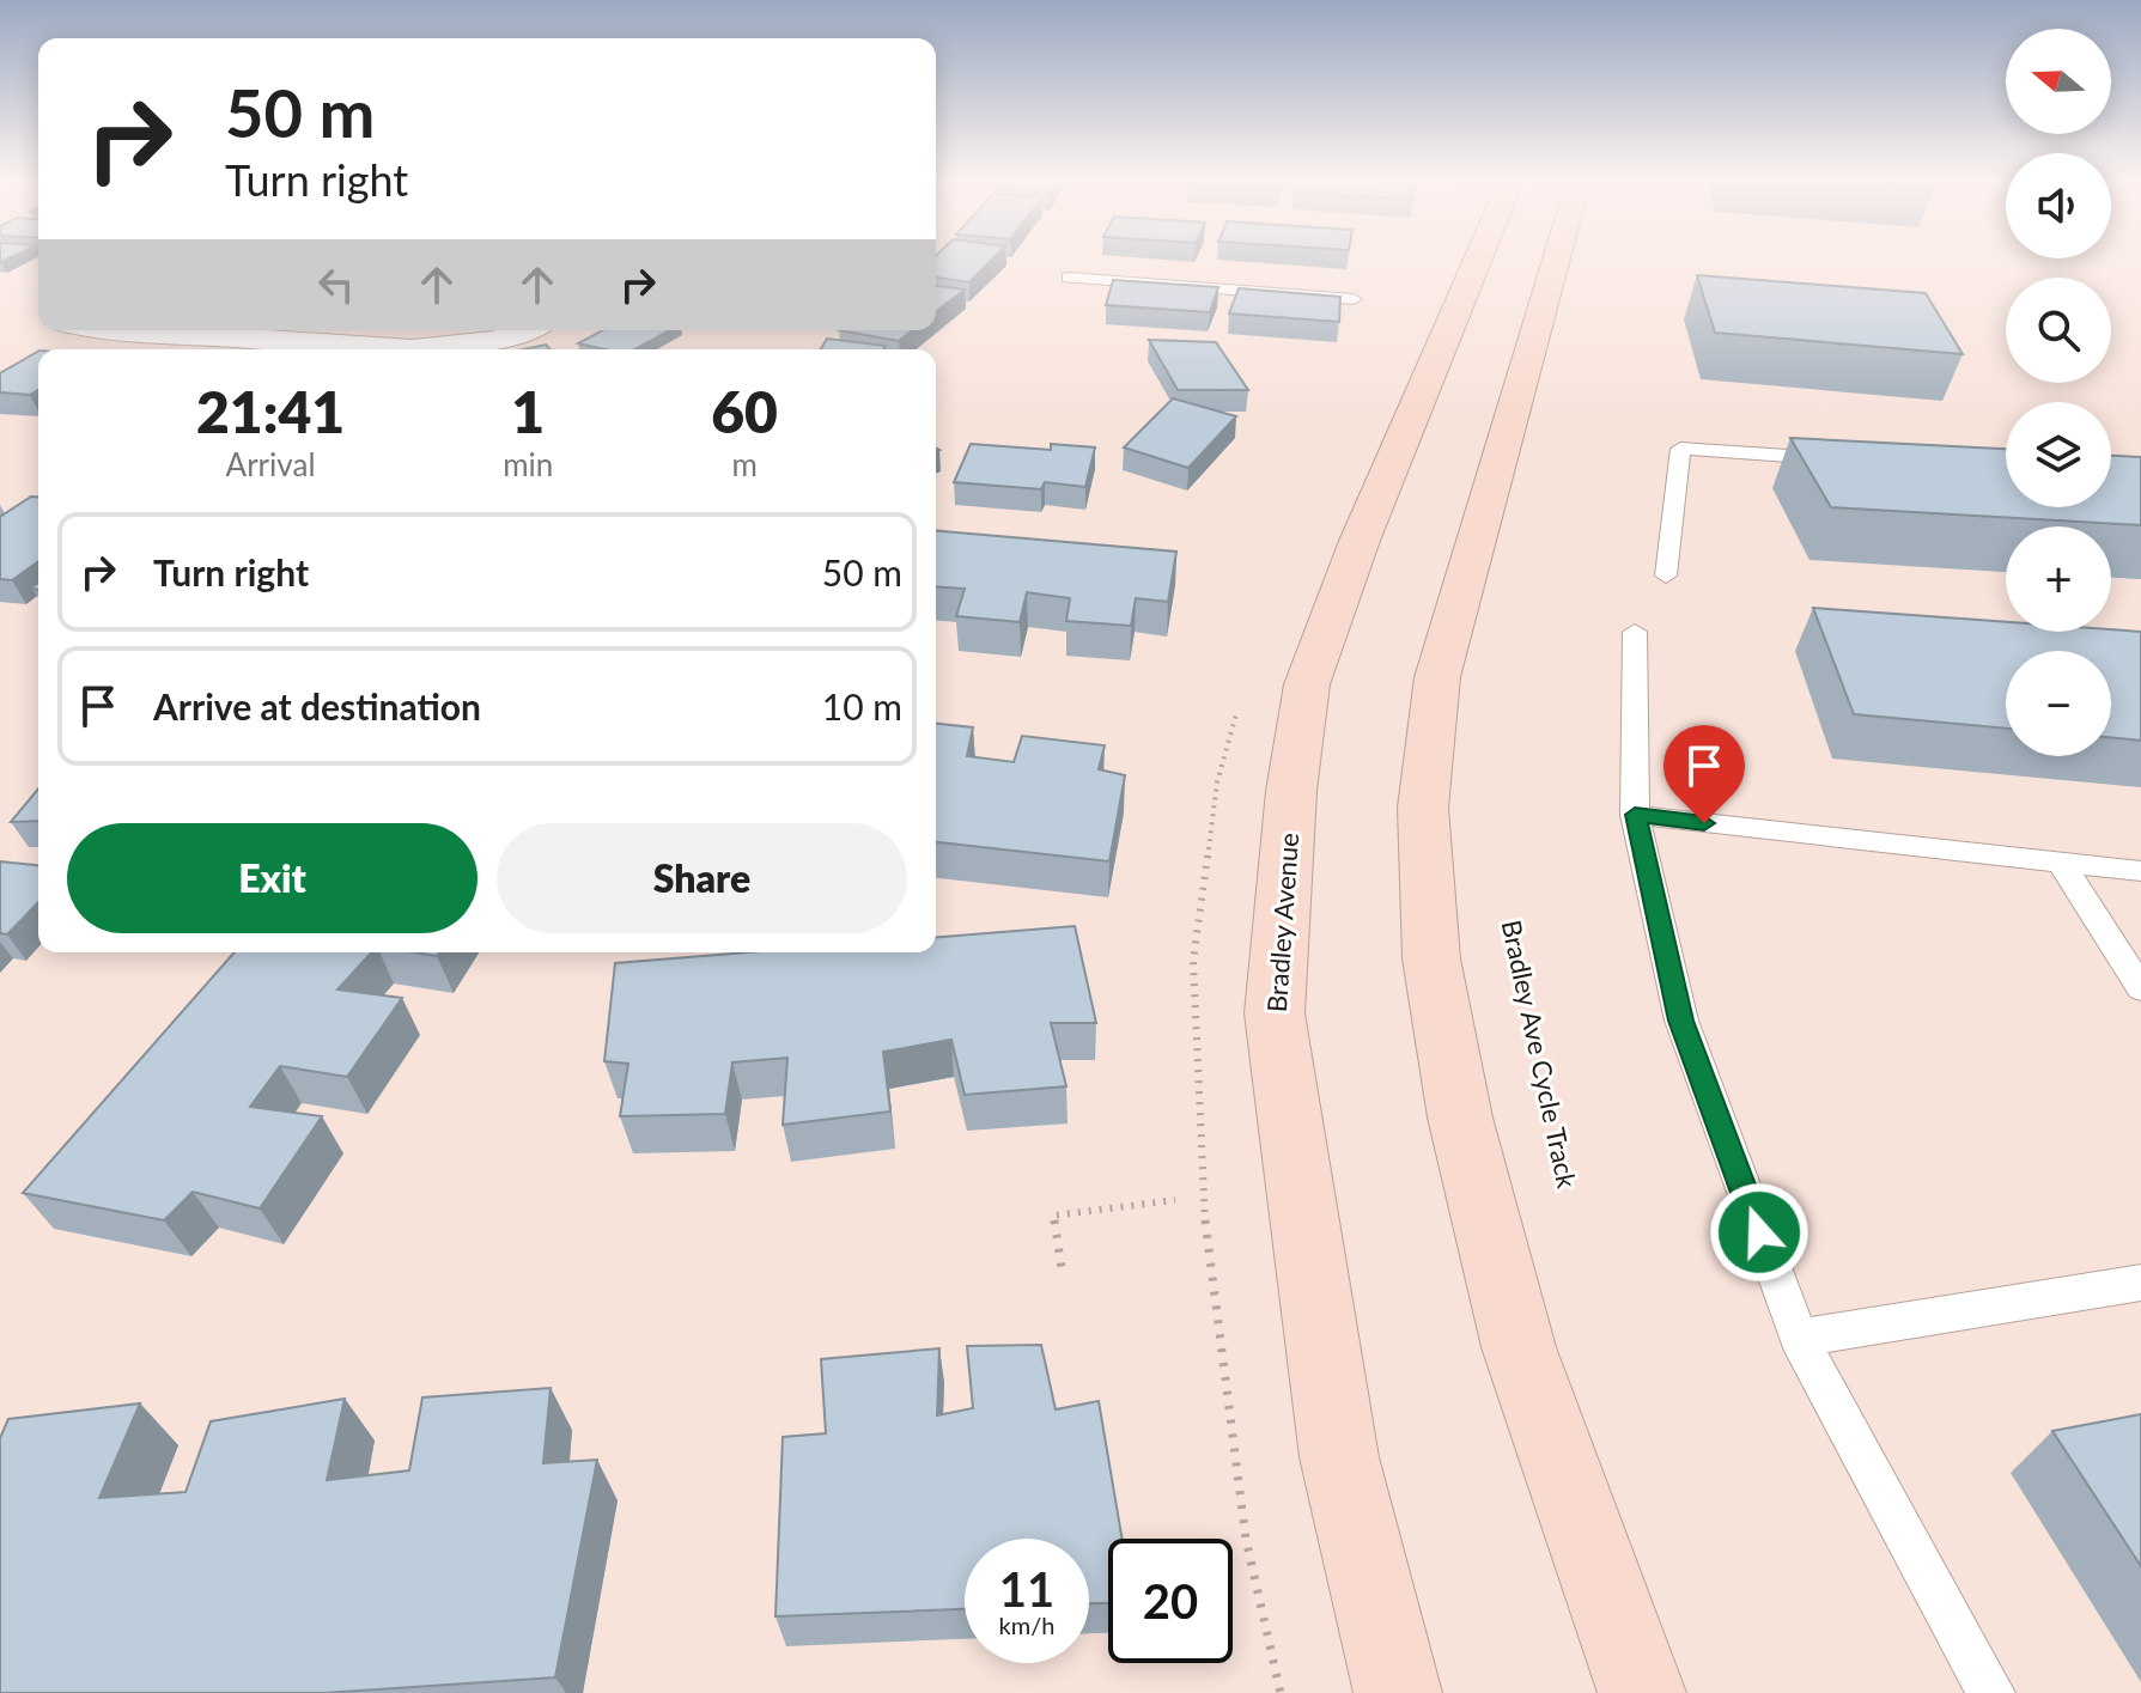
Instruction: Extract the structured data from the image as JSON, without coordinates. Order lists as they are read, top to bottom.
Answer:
{
  "streets": {
    "main road": ["Bradley Avenue"]
  },
  "north": "left",
  "page": {
    "map_buttons": ["+", "−"],
    "turn": ["50 m", "Turn right"],
    "eta": [
      "21:41",
      "Arrival",
      "1",
      "min",
      "60",
      "m"
    ],
    "list": [
      {
        "name": "Turn right",
        "value": "50 m"
      },
      {
        "name": "Arrive at destination",
        "value": "10 m"
      }
    ],
    "buttons": ["Exit", "Share"],
    "speed": "11 km/h",
    "limit": "20"
  }
}
